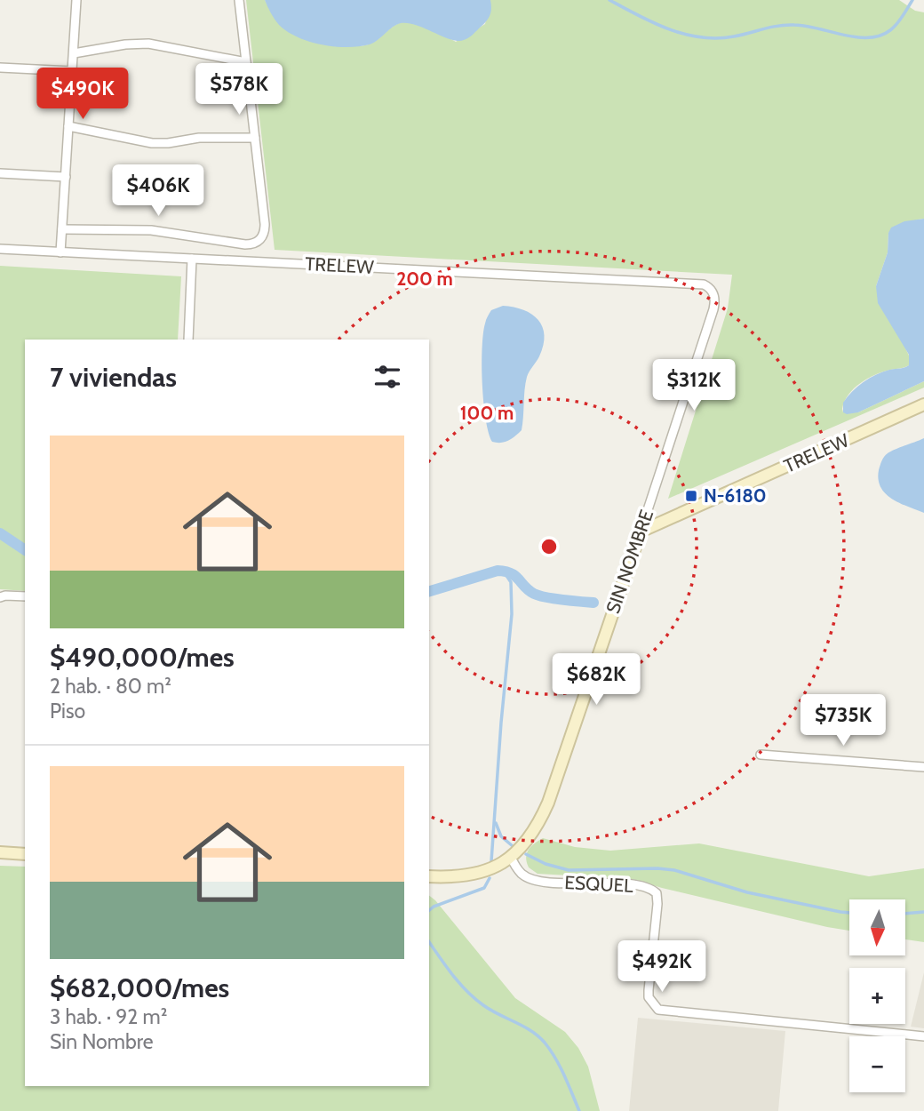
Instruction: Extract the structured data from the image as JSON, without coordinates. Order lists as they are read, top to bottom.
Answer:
{
  "streets": {
    "main road": ["TRELEW", "SIN NOMBRE"],
    "street": ["ESQUEL"]
  },
  "crossings": [
    ["TRELEW", "SIN NOMBRE"],
    ["SIN NOMBRE", "ESQUEL"]
  ],
  "places": {
    "transit": ["N-6180"]
  },
  "north": "bottom",
  "page": {
    "price": [
      "$578K",
      "$490K",
      "$406K",
      "$312K",
      "$682K",
      "$735K",
      "$492K"
    ],
    "heading": "7 viviendas",
    "list": [
      {
        "name": "$490,000/mes",
        "note": "2 hab. · 80 m² · Piso"
      },
      {
        "name": "$682,000/mes",
        "note": "3 hab. · 92 m² · Sin Nombre"
      }
    ],
    "map_buttons": ["+", "−"]
  },
  "rings": ["200 m", "100 m"]
}
